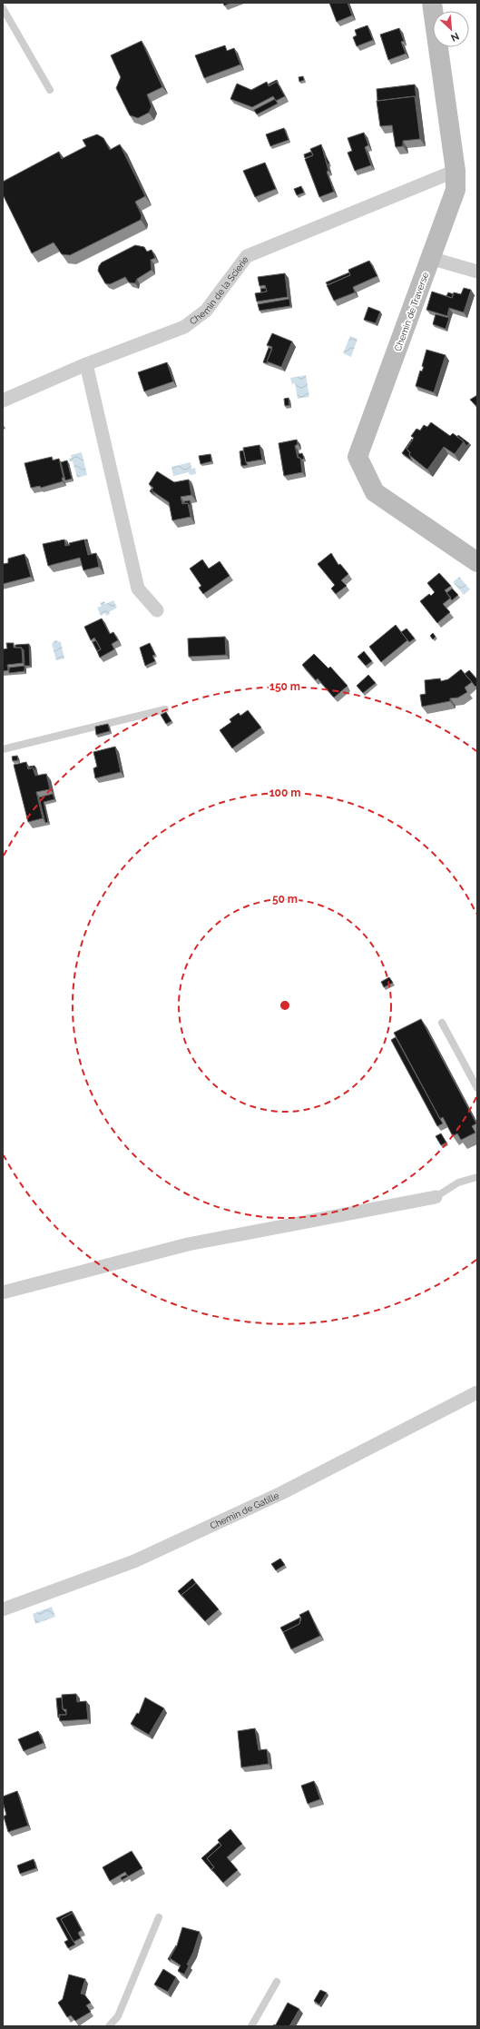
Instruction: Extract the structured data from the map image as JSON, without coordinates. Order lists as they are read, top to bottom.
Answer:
{
  "streets": {
    "street": ["Chemin de la Scierie", "Chemin de Traverse", "Chemin de Gatille"]
  },
  "crossings": [
    ["Chemin de la Scierie", "Chemin de Traverse"]
  ],
  "north": "bottom right",
  "rings": ["150 m", "100 m", "50 m"]
}
